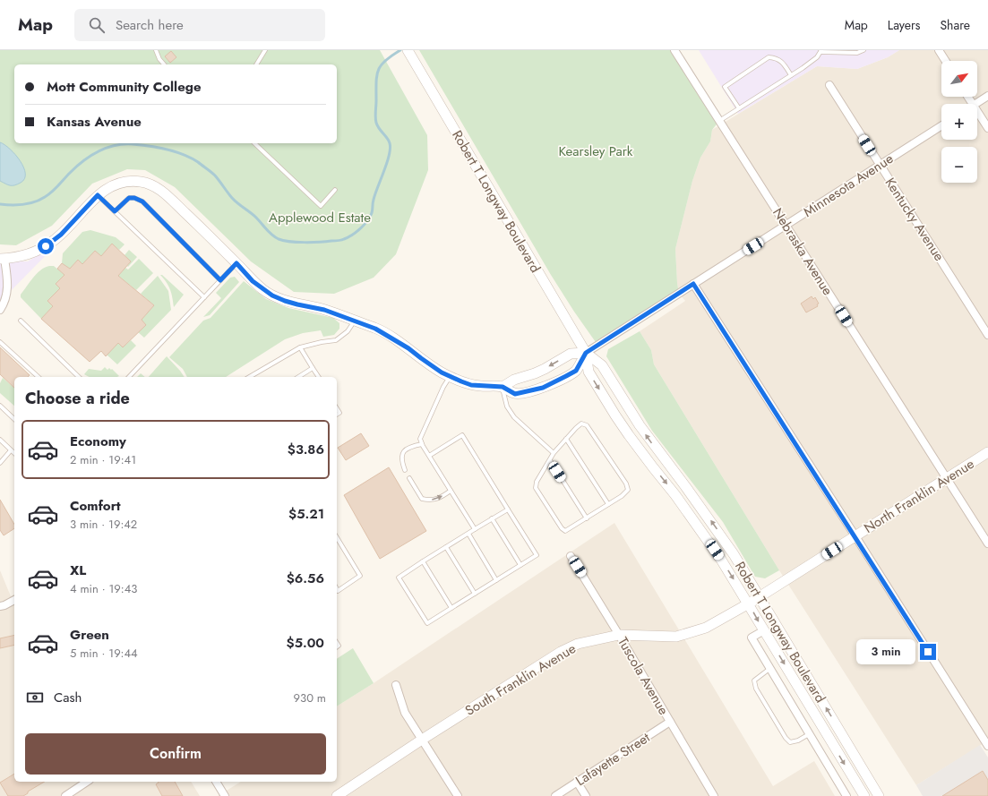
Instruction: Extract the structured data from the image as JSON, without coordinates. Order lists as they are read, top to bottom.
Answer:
{
  "streets": {
    "street": [
      "Minnesota Avenue",
      "Robert T Longway Boulevard",
      "Kentucky Avenue",
      "Nebraska Avenue",
      "North Franklin Avenue",
      "Tuscola Avenue",
      "South Franklin Avenue",
      "Lafayette Street"
    ]
  },
  "crossings": [
    ["Minnesota Avenue", "Robert T Longway Boulevard"],
    ["Minnesota Avenue", "Kentucky Avenue"],
    ["Minnesota Avenue", "Nebraska Avenue"],
    ["Robert T Longway Boulevard", "North Franklin Avenue"],
    ["Robert T Longway Boulevard", "South Franklin Avenue"],
    ["Nebraska Avenue", "North Franklin Avenue"],
    ["North Franklin Avenue", "South Franklin Avenue"],
    ["Tuscola Avenue", "South Franklin Avenue"],
    ["Tuscola Avenue", "Lafayette Street"]
  ],
  "parks": ["Kearsley Park", "Applewood Estate"],
  "north": "top right",
  "page": {
    "header": "Map",
    "search": "Search here",
    "nav": ["Map", "Layers", "Share"],
    "map_buttons": ["+", "−"],
    "banner": ["Mott Community College", "Kansas Avenue"],
    "heading": "Choose a ride",
    "list": [
      {
        "name": "Economy",
        "note": "2 min · 19:41",
        "value": "$3.86"
      },
      {
        "name": "Comfort",
        "note": "3 min · 19:42",
        "value": "$5.21"
      },
      {
        "name": "XL",
        "note": "4 min · 19:43",
        "value": "$6.56"
      },
      {
        "name": "Green",
        "note": "5 min · 19:44",
        "value": "$5.00"
      }
    ],
    "bubble": "3 min",
    "pay": ["Cash", "930 m"],
    "buttons": "Confirm"
  }
}
